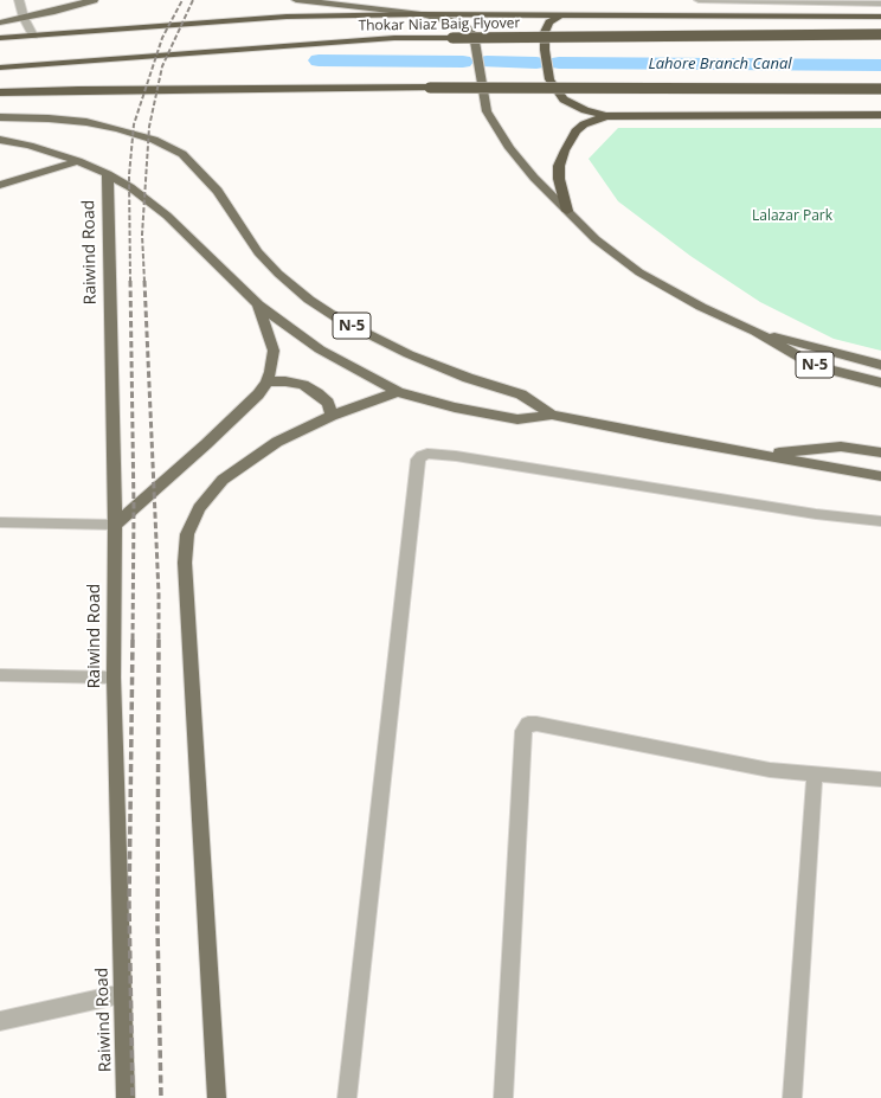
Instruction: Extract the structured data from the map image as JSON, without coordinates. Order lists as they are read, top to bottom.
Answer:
{
  "streets": {
    "highway": ["Thokar Niaz Baig Flyover"],
    "main road": ["Raiwind Road", "N-5"]
  },
  "water": ["Lahore Branch Canal"],
  "parks": ["Lalazar Park"]
}
